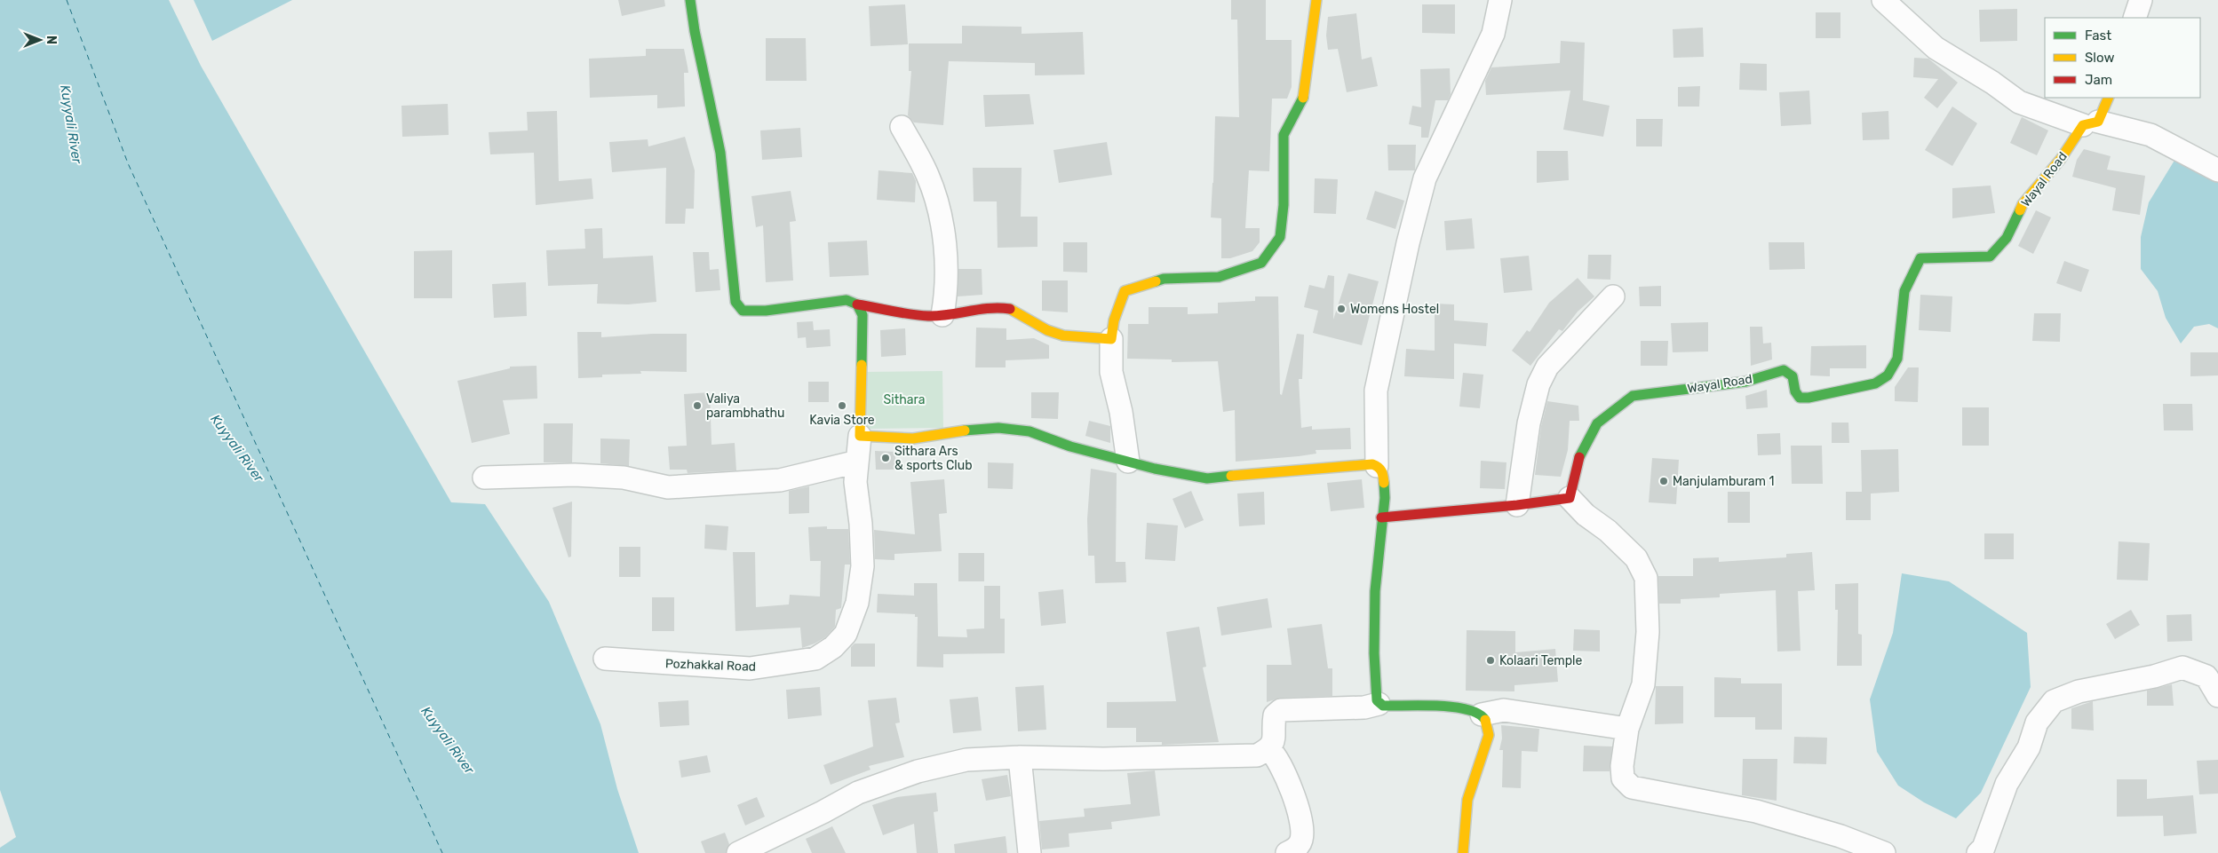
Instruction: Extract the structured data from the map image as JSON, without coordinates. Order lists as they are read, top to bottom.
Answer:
{
  "streets": {
    "street": ["Wayal Road", "Pozhakkal Road"]
  },
  "water": ["Kuyyali River"],
  "parks": ["Sithara"],
  "places": [
    "Womens Hostel",
    "Valiya parambhathu",
    "Kavia Store",
    "Sithara Ars & sports Club",
    "Manjulamburam 1",
    "Kolaari Temple"
  ],
  "legend": ["Fast", "Slow", "Jam"],
  "north": "right"
}
